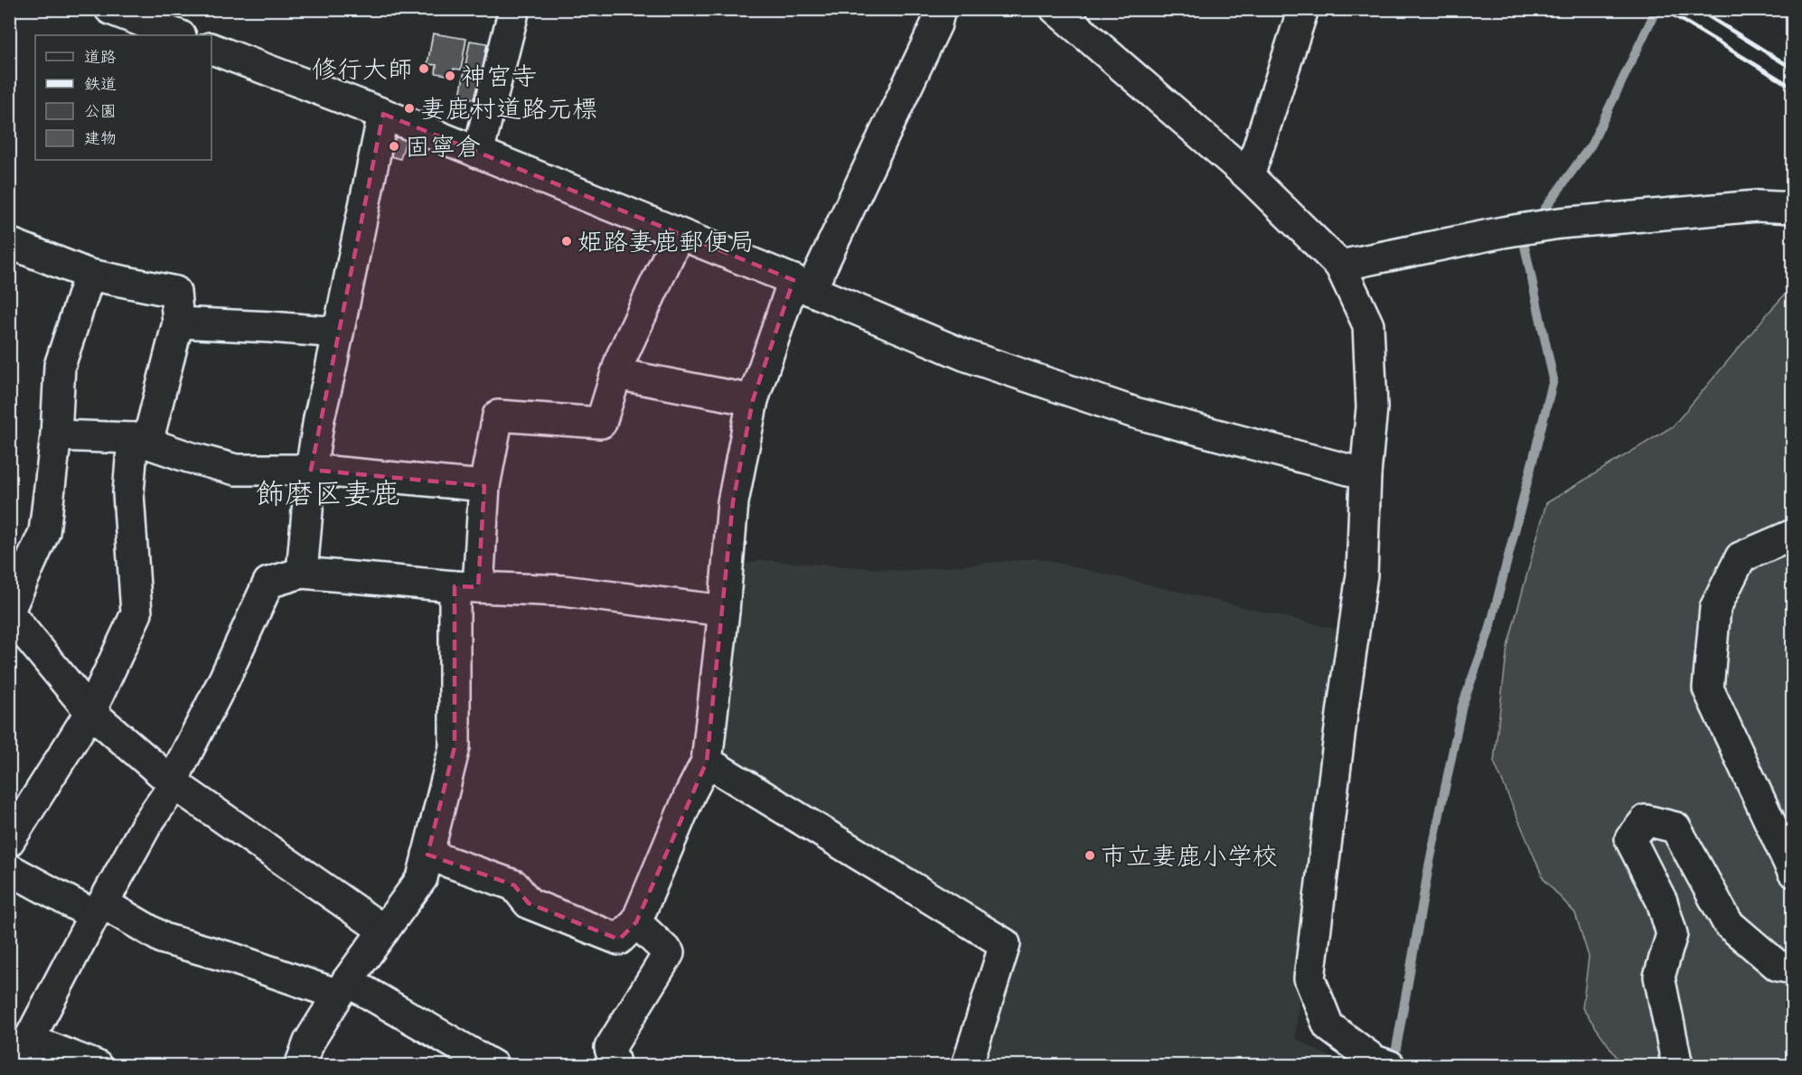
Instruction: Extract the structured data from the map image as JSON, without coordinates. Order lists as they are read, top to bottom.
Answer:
{
  "districts": ["飾磨区妻鹿"],
  "places": [
    "修行大師",
    "神宮寺",
    "妻鹿村道路元標",
    "固寧倉",
    "姫路妻鹿郵便局",
    "市立妻鹿小学校"
  ],
  "legend": [
    "道路",
    "鉄道",
    "公園",
    "建物"
  ]
}
